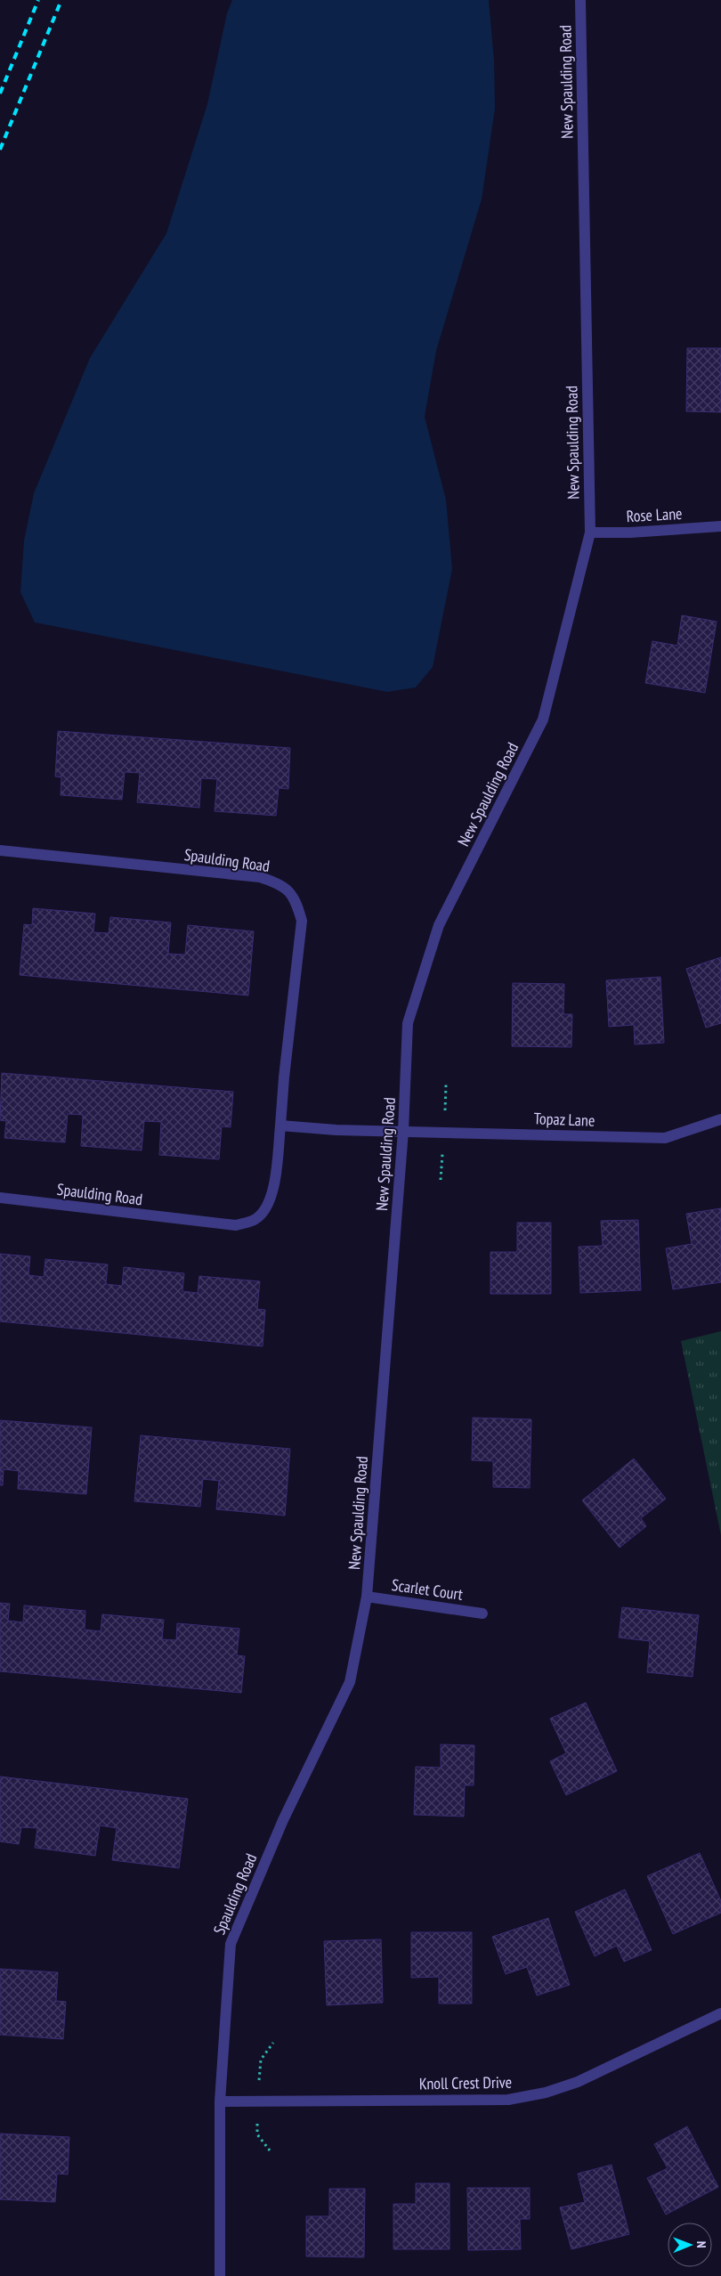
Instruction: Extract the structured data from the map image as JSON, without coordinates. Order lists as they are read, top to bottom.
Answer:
{
  "streets": {
    "street": [
      "New Spaulding Road",
      "Rose Lane",
      "Spaulding Road",
      "Topaz Lane",
      "Scarlet Court",
      "Knoll Crest Drive"
    ]
  },
  "crossings": [
    ["New Spaulding Road", "Rose Lane"],
    ["New Spaulding Road", "Spaulding Road"],
    ["New Spaulding Road", "Topaz Lane"],
    ["New Spaulding Road", "Scarlet Court"],
    ["Spaulding Road", "Scarlet Court"],
    ["Spaulding Road", "Knoll Crest Drive"]
  ],
  "north": "right"
}
